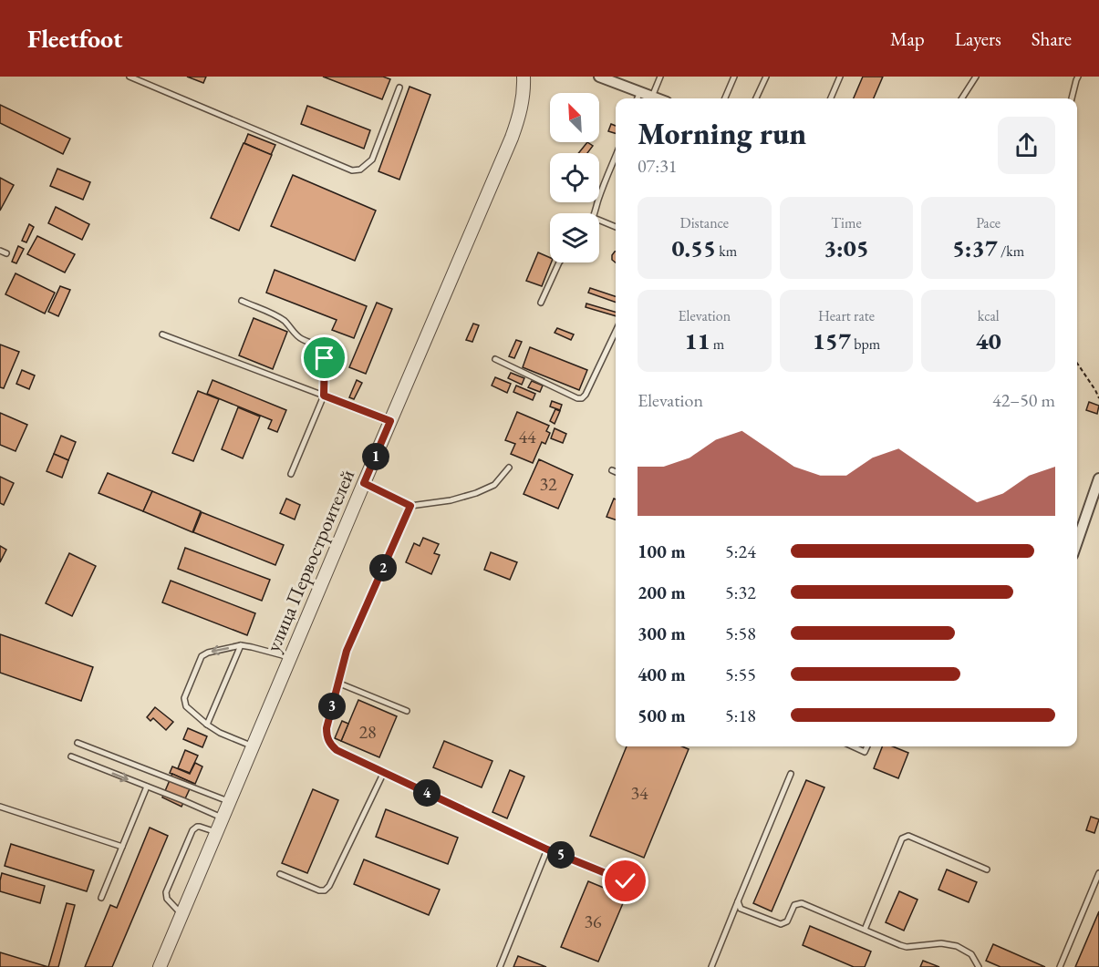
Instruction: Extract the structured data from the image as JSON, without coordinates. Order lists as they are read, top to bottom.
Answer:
{
  "streets": {
    "street": ["улица Первостроителей"]
  },
  "house_numbers": [
    "44",
    "32",
    "28",
    "34",
    "36"
  ],
  "north": "top left",
  "page": {
    "header": "Fleetfoot",
    "nav": ["Map", "Layers", "Share"],
    "heading": ["Morning run", "07:31"],
    "stats": [
      ["Distance", "0.55 km"],
      ["Time", "3:05"],
      ["Pace", "5:37 /km"],
      ["Elevation", "11 m"],
      ["Heart rate", "157 bpm"],
      ["kcal", "40"]
    ],
    "chart": ["Elevation", "42–50 m"],
    "pins": [
      "1",
      "2",
      "3",
      "4",
      "5"
    ],
    "list": [
      {
        "name": "100 m",
        "note": "5:24"
      },
      {
        "name": "200 m",
        "note": "5:32"
      },
      {
        "name": "300 m",
        "note": "5:58"
      },
      {
        "name": "400 m",
        "note": "5:55"
      },
      {
        "name": "500 m",
        "note": "5:18"
      }
    ]
  }
}
